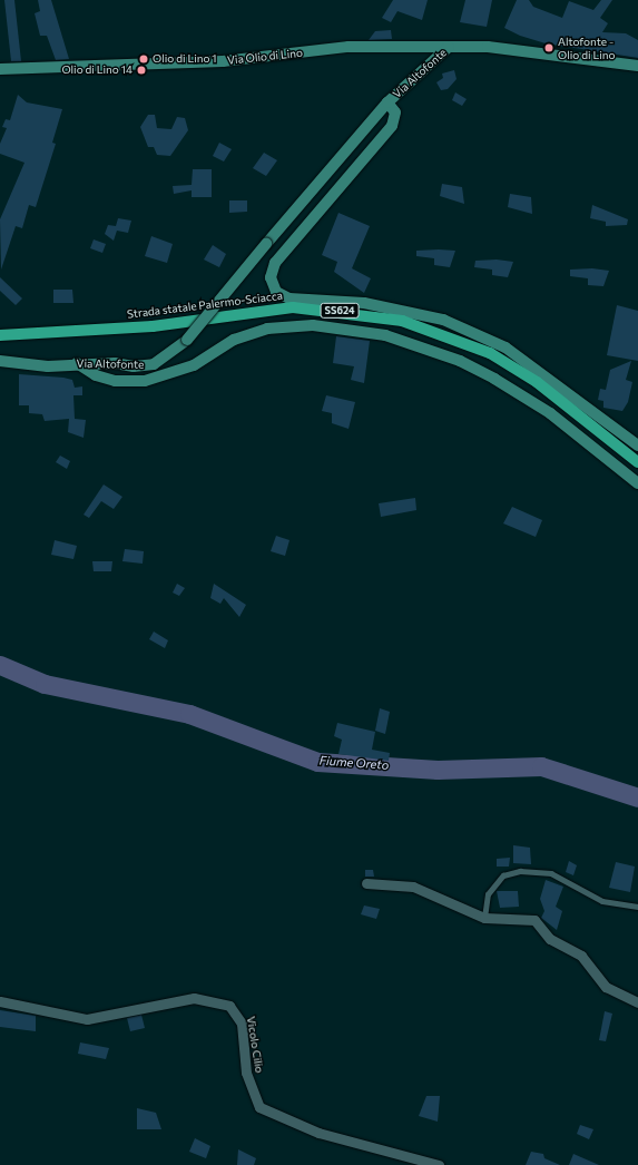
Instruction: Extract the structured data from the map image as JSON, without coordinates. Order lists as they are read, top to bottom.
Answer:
{
  "streets": {
    "main road": [
      "Via Olio di Lino",
      "Via Altofonte",
      "Strada statale Palermo-Sciacca",
      "SS624"
    ],
    "street": ["Vicolo Cilio"]
  },
  "crossings": [
    ["Via Olio di Lino", "Via Altofonte"]
  ],
  "water": ["Fiume Oreto"],
  "places": ["Altofonte - Olio di Lino", "Olio di Lino 1", "Olio di Lino 14"]
}
